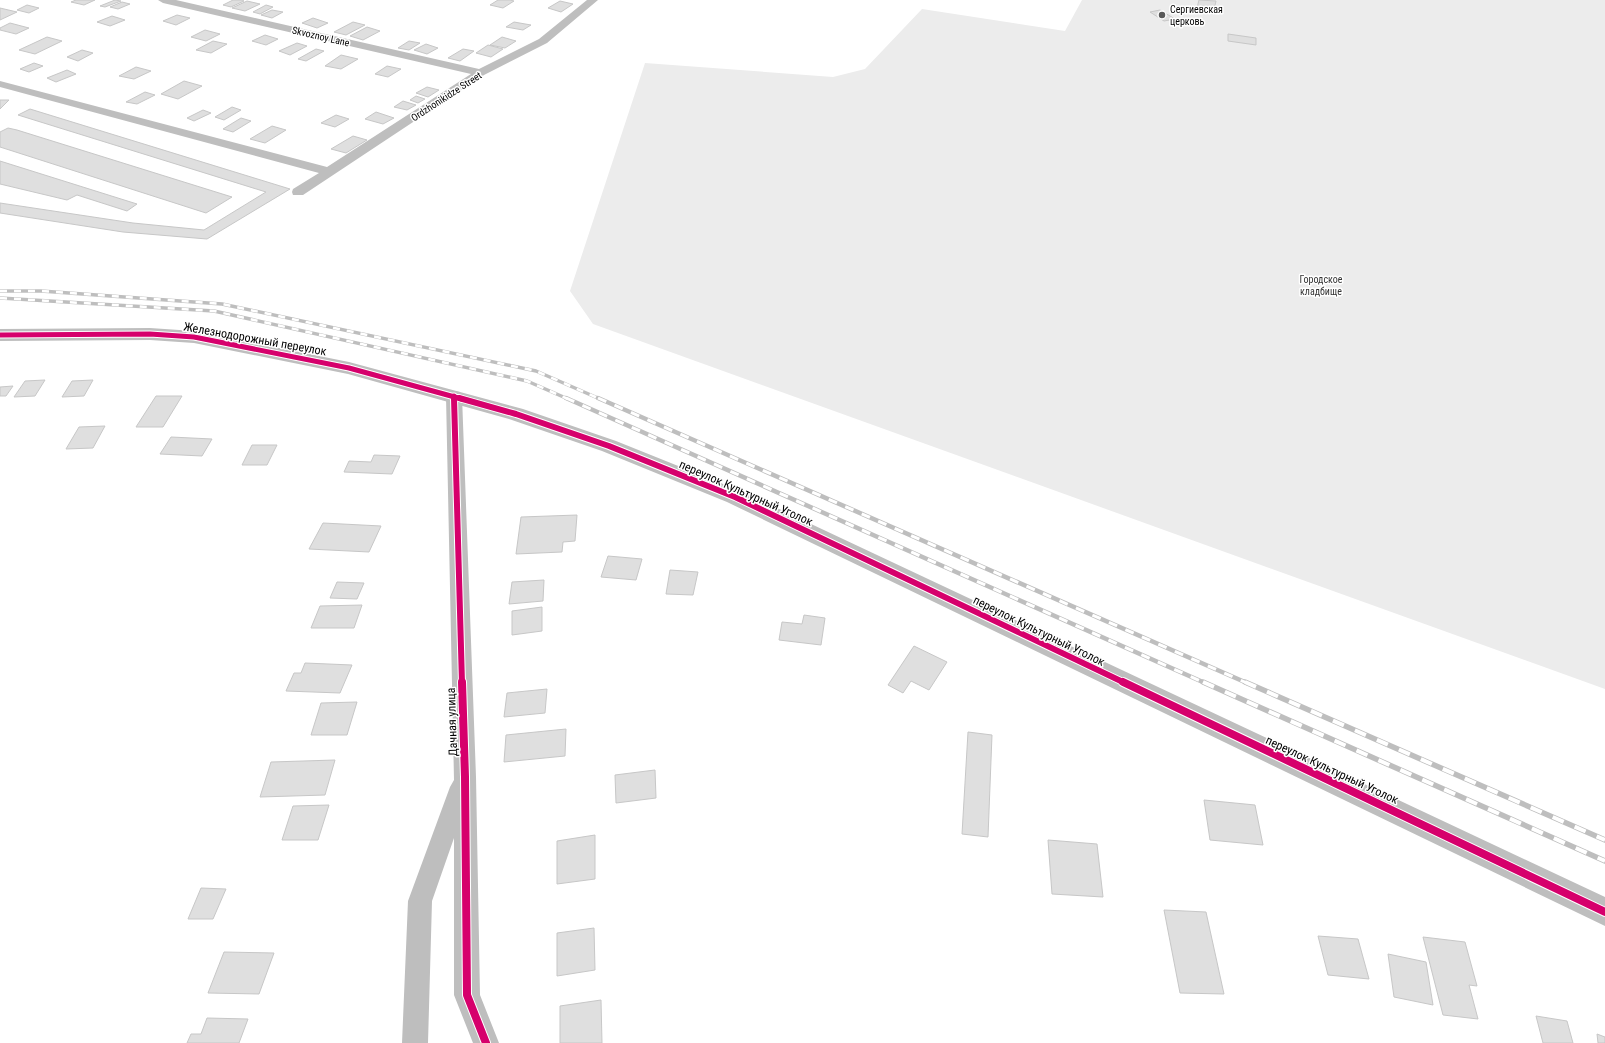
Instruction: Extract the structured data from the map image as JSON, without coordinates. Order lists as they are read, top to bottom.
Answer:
{
  "streets": {
    "street": [
      "Skvoznoy Lane",
      "Ordzhonikidze Street",
      "Железнодорожный переулок",
      "переулок Культурный Уголок",
      "Дачная улица"
    ]
  },
  "crossings": [
    ["Skvoznoy Lane", "Ordzhonikidze Street"],
    ["Железнодорожный переулок", "переулок Культурный Уголок"],
    ["Железнодорожный переулок", "Дачная улица"],
    ["переулок Культурный Уголок", "Дачная улица"]
  ],
  "parks": ["Городское кладбище"],
  "places": ["Сергиевская церковь"]
}
